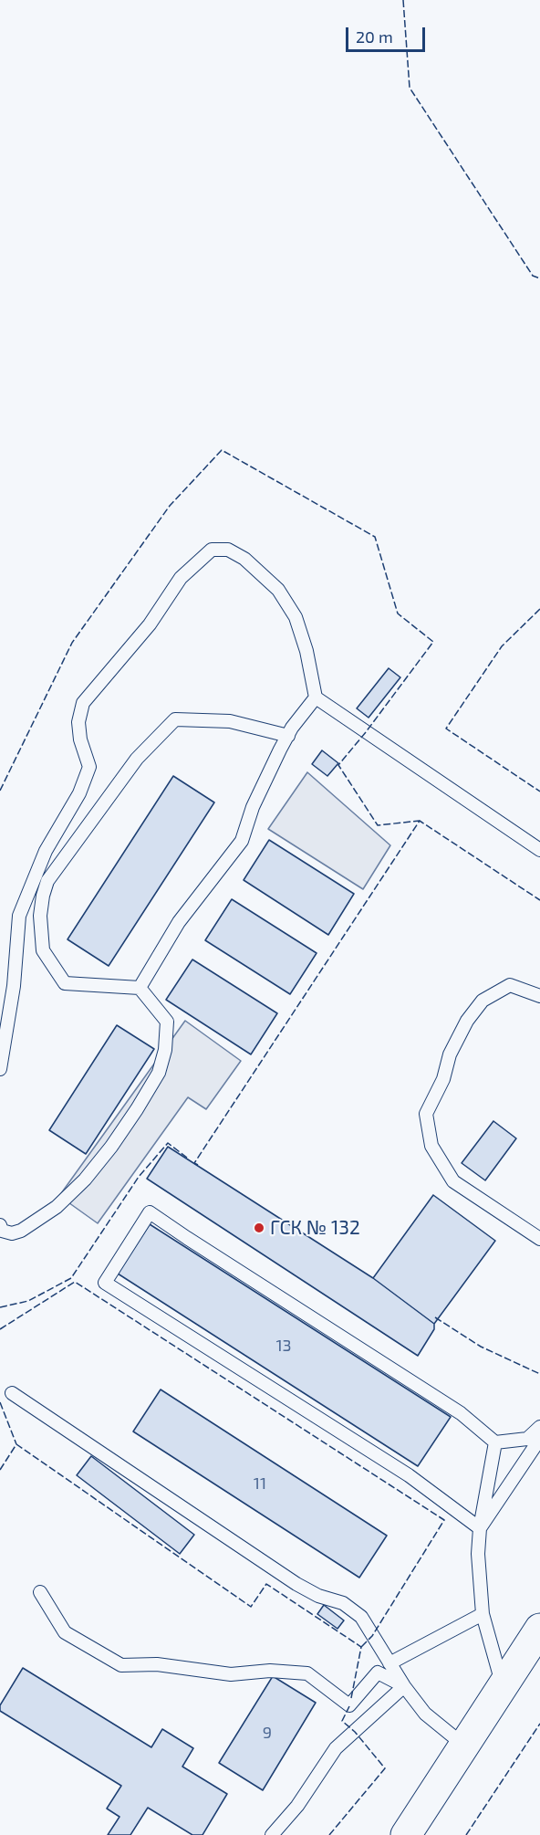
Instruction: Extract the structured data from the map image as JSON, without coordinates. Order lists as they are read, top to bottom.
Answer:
{
  "places": ["ГСК № 132"],
  "house_numbers": ["13", "11", "9"],
  "scale_bar": "20 m"
}
